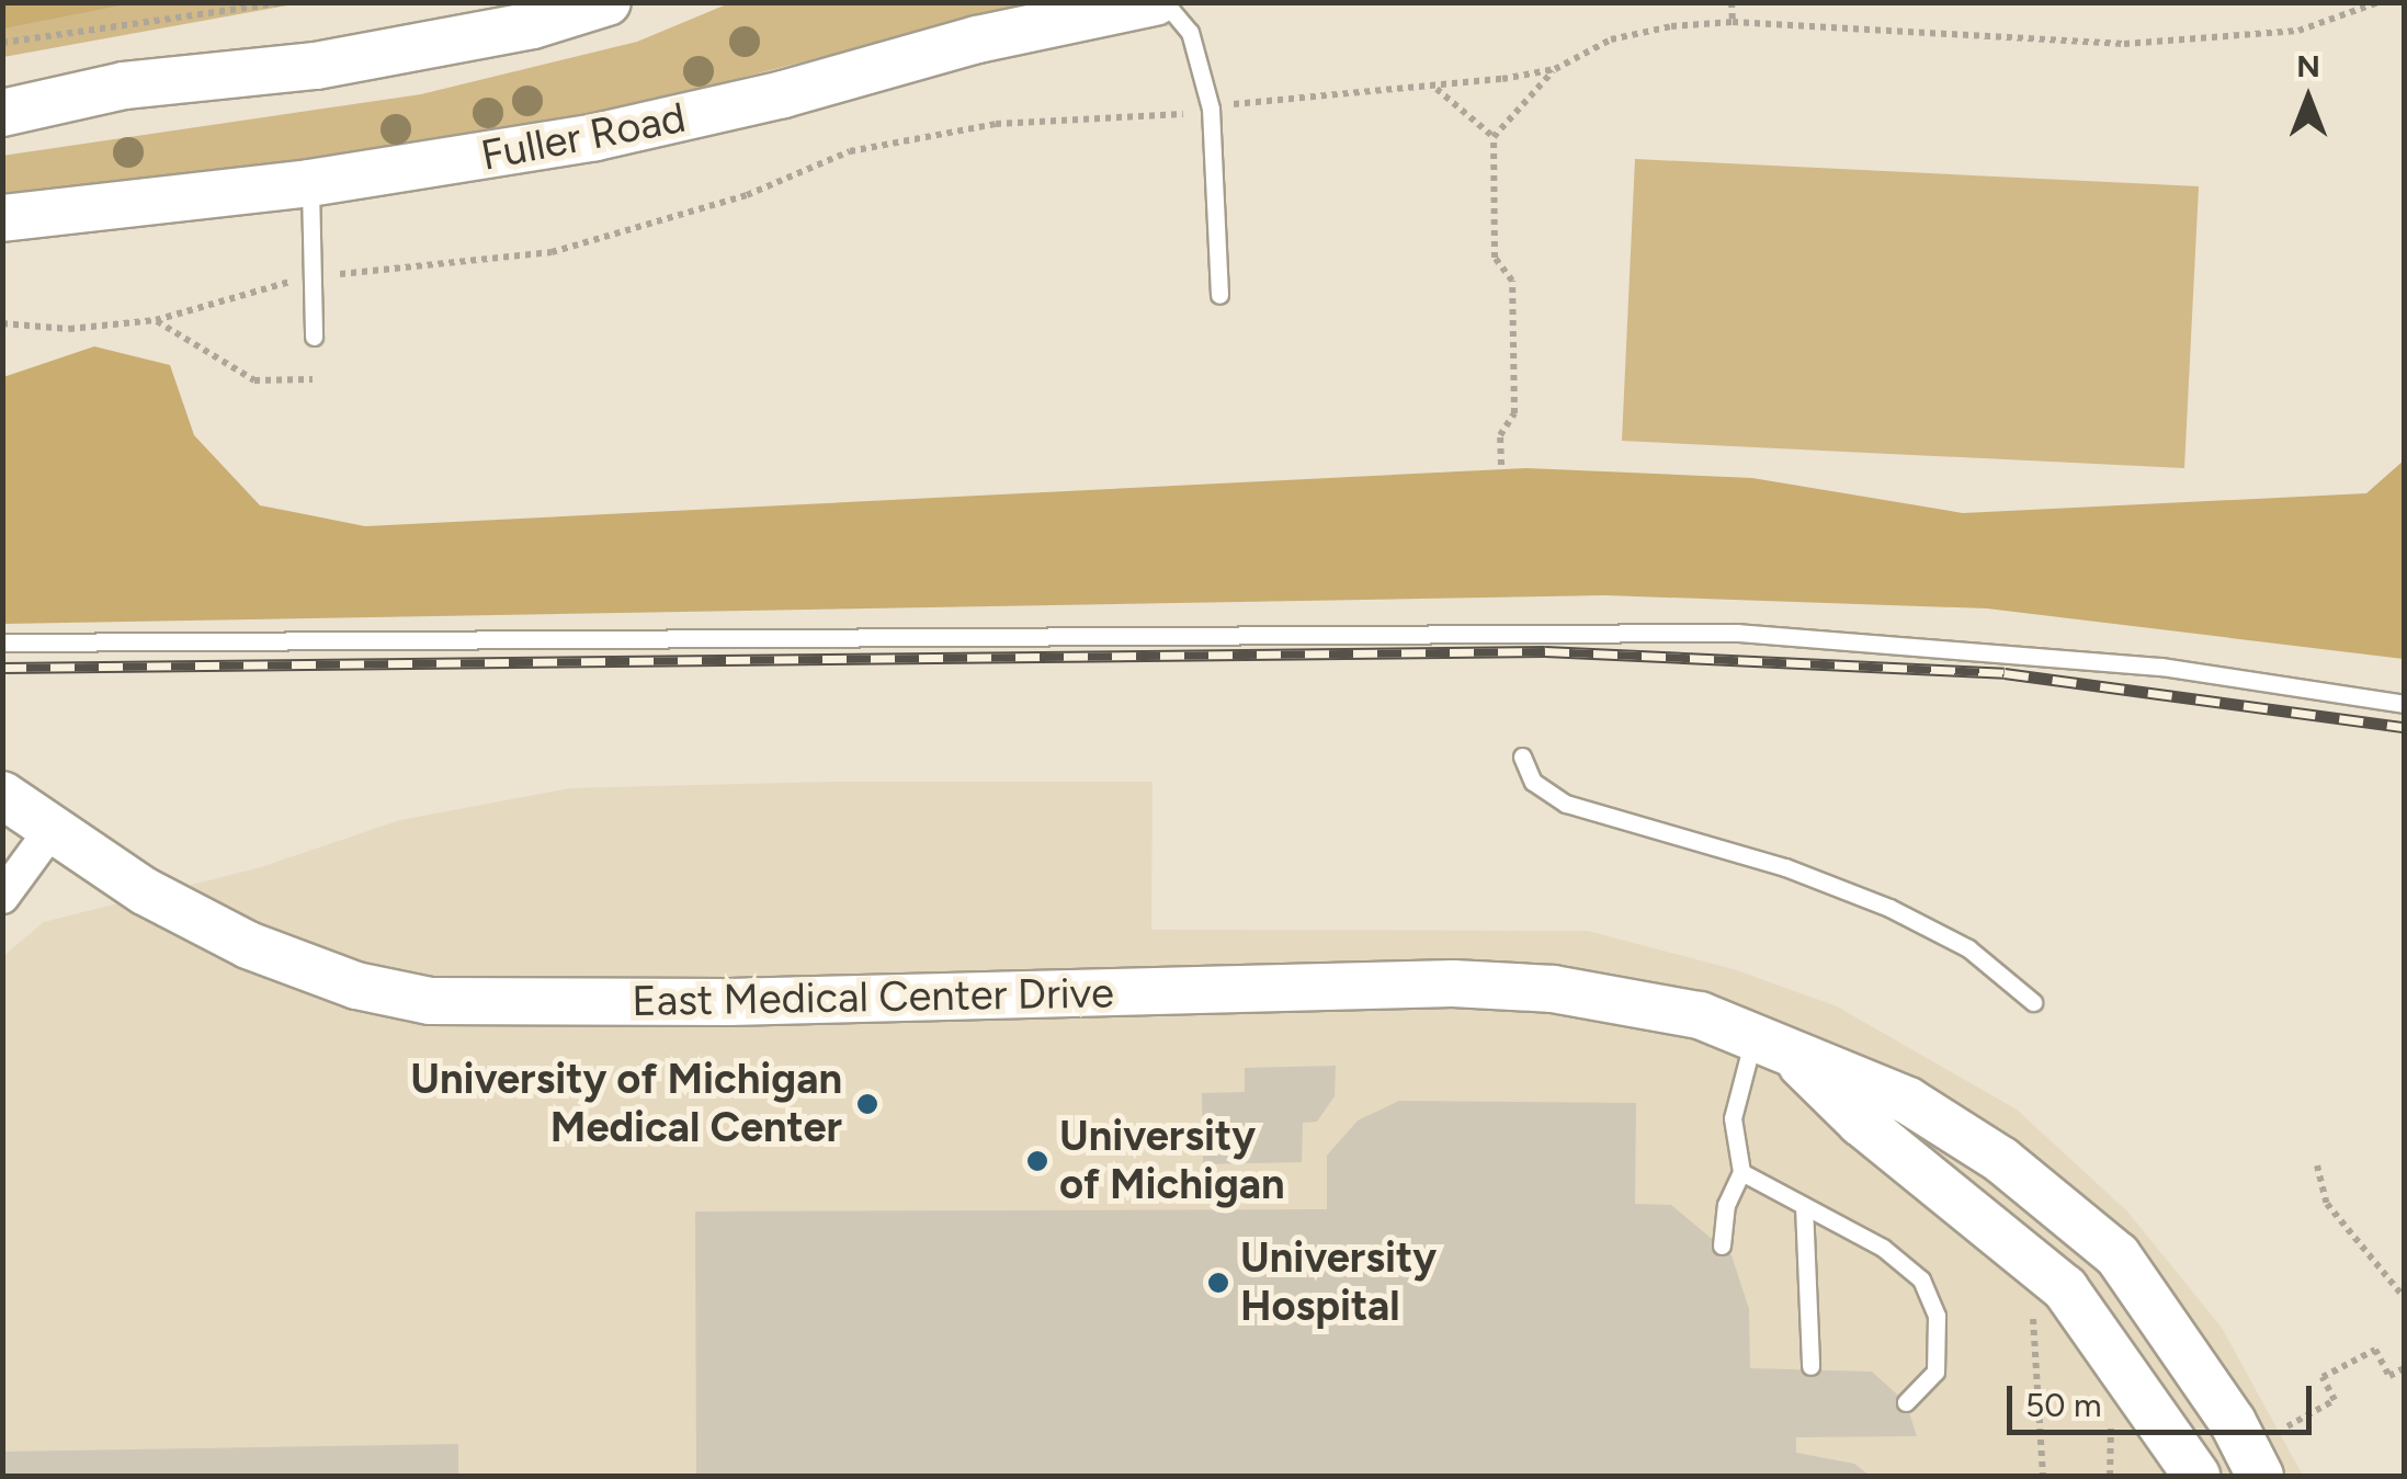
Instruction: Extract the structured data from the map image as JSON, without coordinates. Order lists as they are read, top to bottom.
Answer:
{
  "streets": {
    "street": ["Fuller Road", "East Medical Center Drive"]
  },
  "places": ["University of Michigan Medical Center", "University of Michigan", "University Hospital"],
  "scale_bar": "50 m",
  "north": "top"
}
